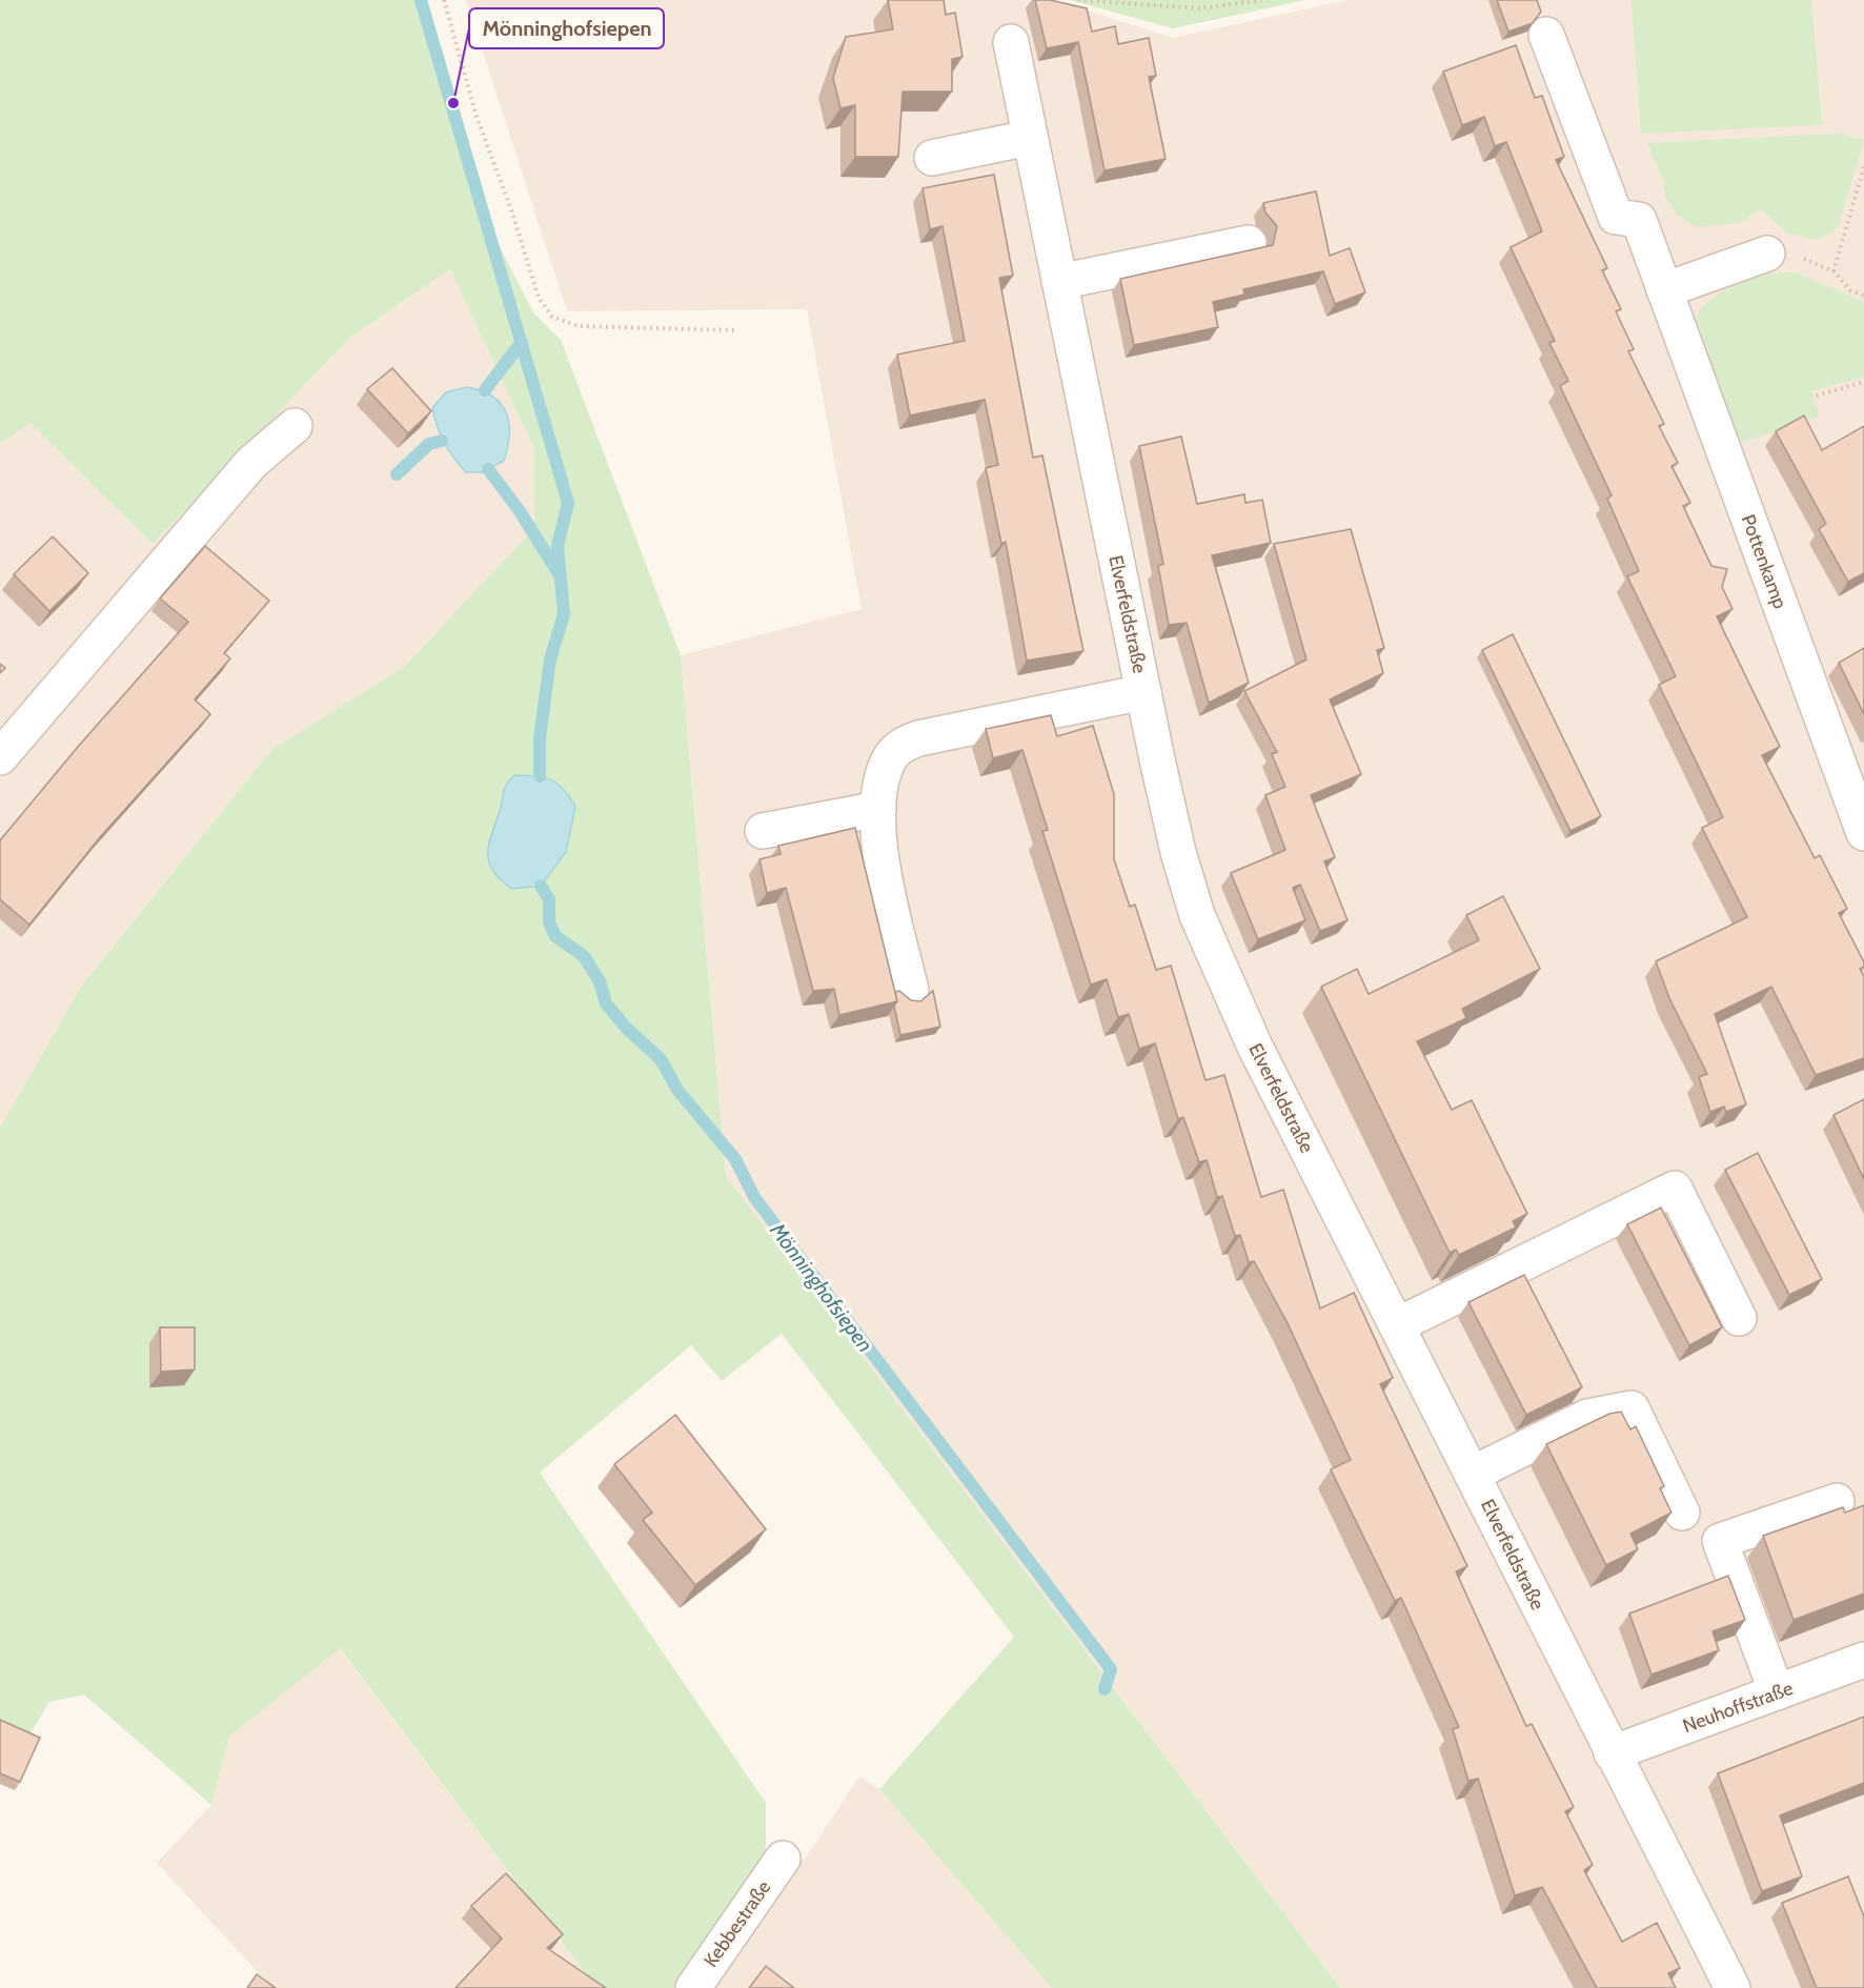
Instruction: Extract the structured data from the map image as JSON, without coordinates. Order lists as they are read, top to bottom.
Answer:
{
  "streets": {
    "street": [
      "Pottenkamp",
      "Elverfeldstraße",
      "Neuhoffstraße",
      "Kebbestraße"
    ]
  },
  "crossings": [
    ["Elverfeldstraße", "Neuhoffstraße"]
  ],
  "water": ["Mönninghofsiepen"],
  "places": ["Mönninghofsiepen"]
}
